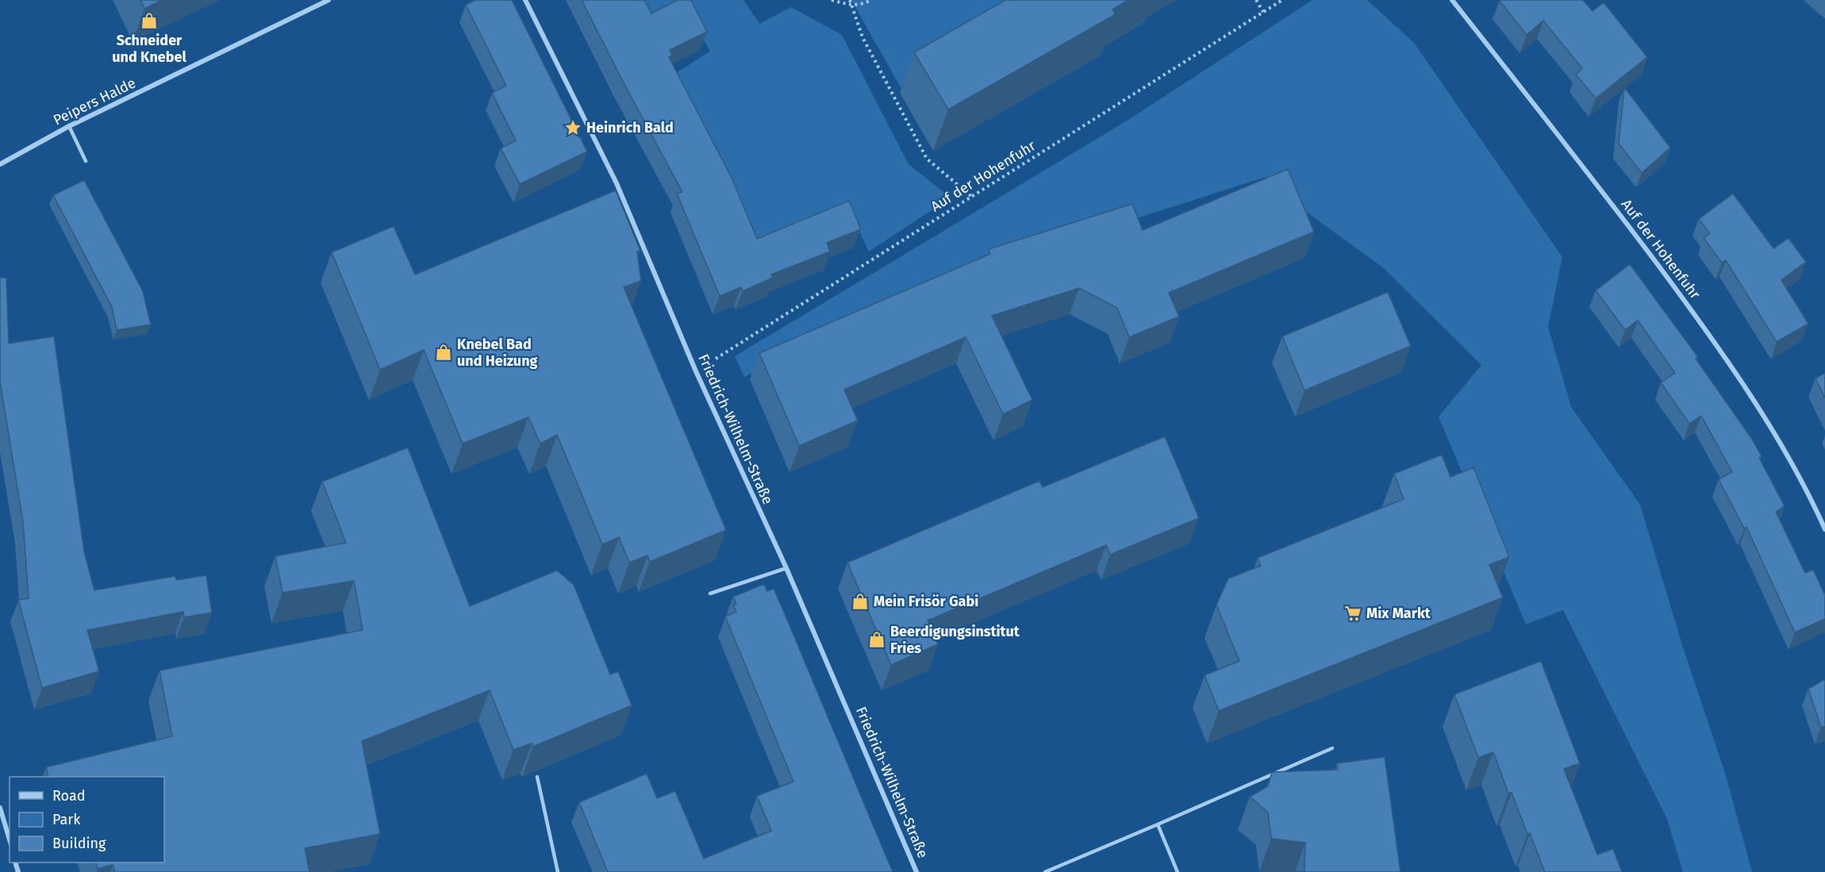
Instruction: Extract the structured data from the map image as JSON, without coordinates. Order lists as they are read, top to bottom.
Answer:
{
  "streets": {
    "street": ["Peipers Halde", "Auf der Hohenfuhr", "Friedrich-Wilhelm-Straße"]
  },
  "crossings": [
    ["Auf der Hohenfuhr", "Friedrich-Wilhelm-Straße"]
  ],
  "places": {
    "shop": [
      "Schneider und Knebel",
      "Knebel Bad und Heizung",
      "Mein Frisör Gabi",
      "Beerdigungsinstitut Fries"
    ],
    "place": ["Heinrich Bald"],
    "supermarket": ["Mix Markt"]
  },
  "legend": ["Road", "Park", "Building"]
}
